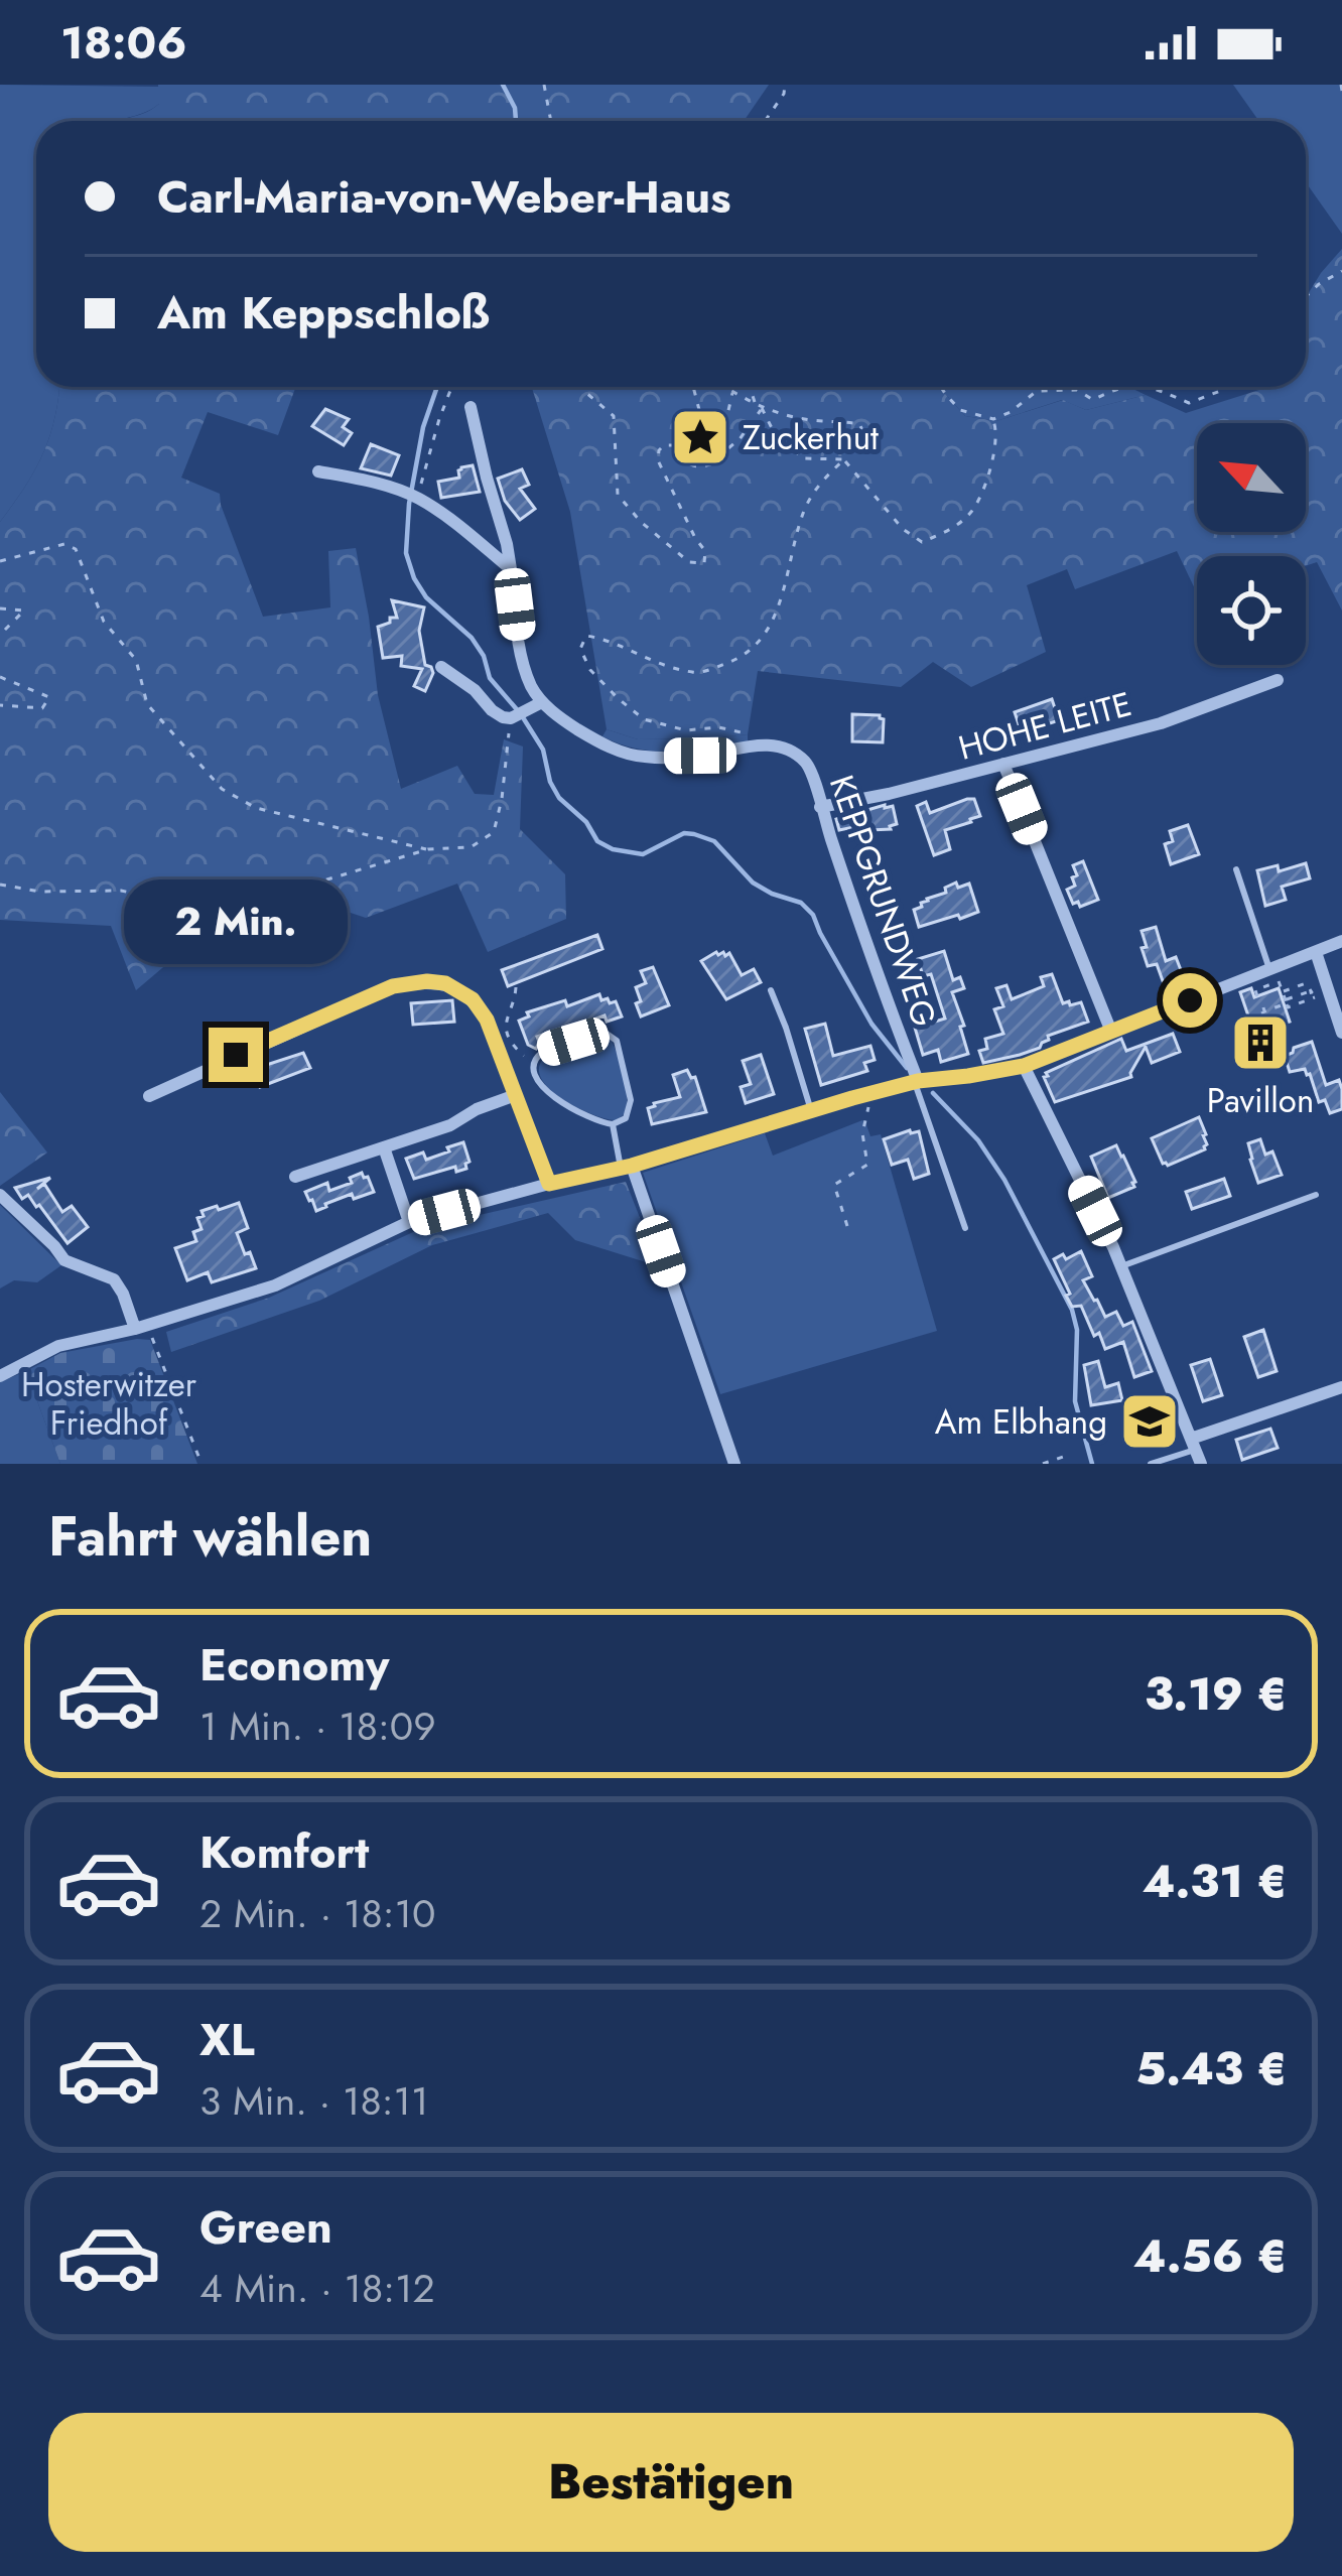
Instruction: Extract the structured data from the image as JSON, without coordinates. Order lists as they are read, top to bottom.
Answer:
{
  "streets": {
    "street": ["HOHE LEITE", "KEPPGRUNDWEG"]
  },
  "crossings": [
    ["HOHE LEITE", "KEPPGRUNDWEG"]
  ],
  "parks": ["Hosterwitzer Friedhof"],
  "places": {
    "place": ["Zuckerhut"],
    "building": ["Pavillon"],
    "school or university": ["Am Elbhang"]
  },
  "north": "top left",
  "page": {
    "status": "18:06",
    "banner": ["Carl-Maria-von-Weber-Haus", "Am Keppschloß"],
    "bubble": "2 Min.",
    "heading": "Fahrt wählen",
    "list": [
      {
        "name": "Economy",
        "note": "1 Min. · 18:09",
        "value": "3.19 €"
      },
      {
        "name": "Komfort",
        "note": "2 Min. · 18:10",
        "value": "4.31 €"
      },
      {
        "name": "XL",
        "note": "3 Min. · 18:11",
        "value": "5.43 €"
      },
      {
        "name": "Green",
        "note": "4 Min. · 18:12",
        "value": "4.56 €"
      }
    ],
    "buttons": "Bestätigen"
  }
}
